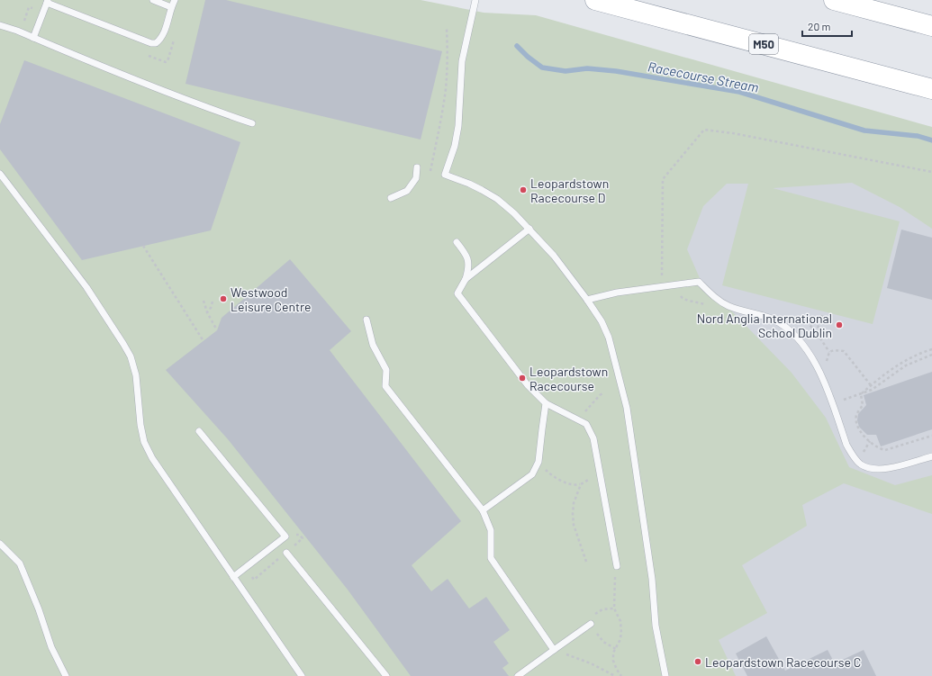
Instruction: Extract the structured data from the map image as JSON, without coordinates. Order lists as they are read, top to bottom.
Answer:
{
  "streets": {
    "highway": ["M50"]
  },
  "water": ["Racecourse Stream"],
  "places": [
    "Leopardstown Racecourse D",
    "Westwood Leisure Centre",
    "Nord Anglia International School Dublin",
    "Leopardstown Racecourse",
    "Leopardstown Racecourse C"
  ],
  "scale_bar": "20 m"
}
